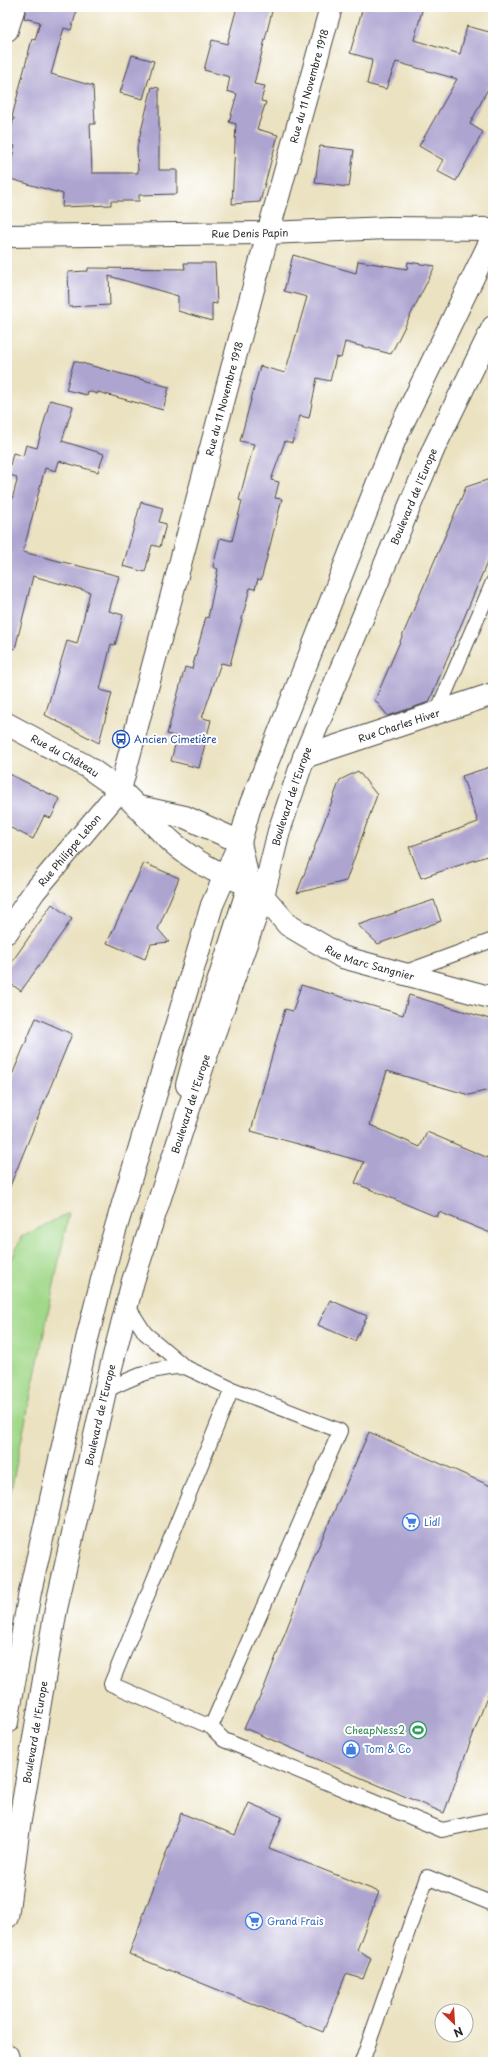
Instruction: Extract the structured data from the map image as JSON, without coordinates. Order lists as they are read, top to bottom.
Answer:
{
  "streets": {
    "main road": [
      "Rue du 11 Novembre 1918",
      "Rue Denis Papin",
      "Boulevard de l'Europe",
      "Rue Charles Hiver",
      "Rue du Château",
      "Rue Philippe Lebon",
      "Rue Marc Sangnier"
    ]
  },
  "crossings": [
    ["Rue du 11 Novembre 1918", "Rue Denis Papin"],
    ["Rue du 11 Novembre 1918", "Rue du Château"],
    ["Rue du 11 Novembre 1918", "Rue Philippe Lebon"],
    ["Boulevard de l'Europe", "Rue Charles Hiver"],
    ["Boulevard de l'Europe", "Rue Marc Sangnier"],
    ["Rue du Château", "Rue Philippe Lebon"]
  ],
  "places": {
    "bus stop": ["Ancien Cimetière"],
    "supermarket": ["Lidl", "Grand Frais"],
    "sports": ["CheapNess2"],
    "shop": ["Tom & Co"]
  },
  "north": "bottom right"
}
